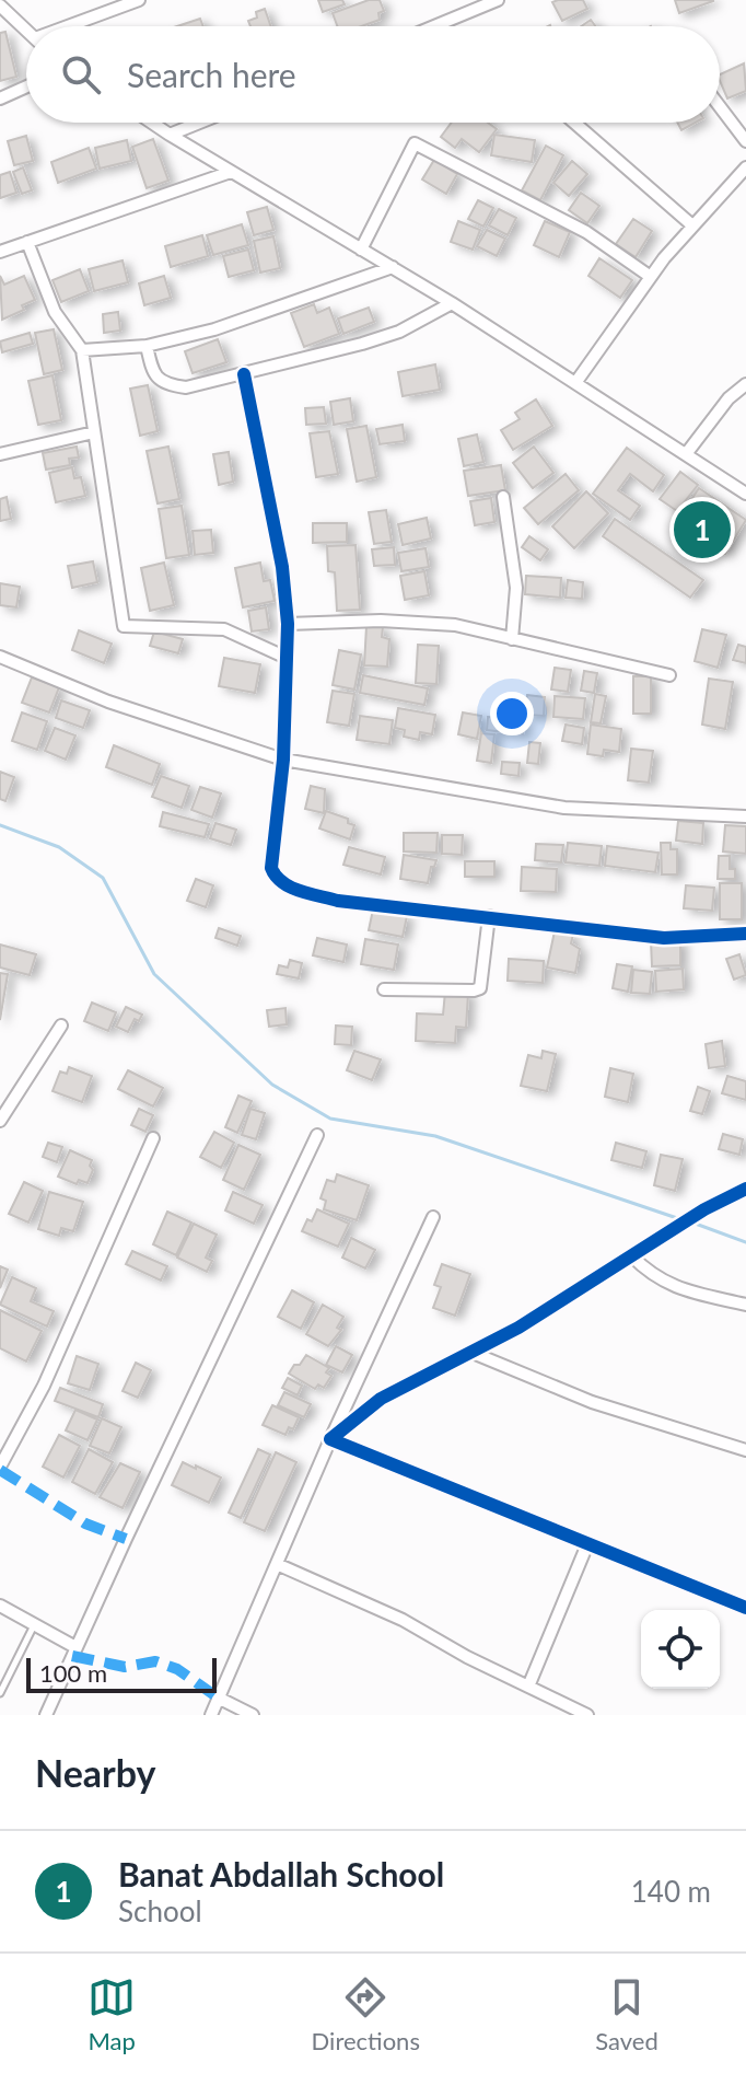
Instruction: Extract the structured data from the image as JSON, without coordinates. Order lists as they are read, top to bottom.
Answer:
{
  "scale_bar": "100 m",
  "page": {
    "search": "Search here",
    "pins": "1",
    "scale": "100 m",
    "heading": "Nearby",
    "list": [
      {
        "mark": "1",
        "name": "Banat Abdallah School",
        "note": "School",
        "value": "140 m"
      }
    ],
    "nav": ["Map", "Directions", "Saved"]
  }
}
